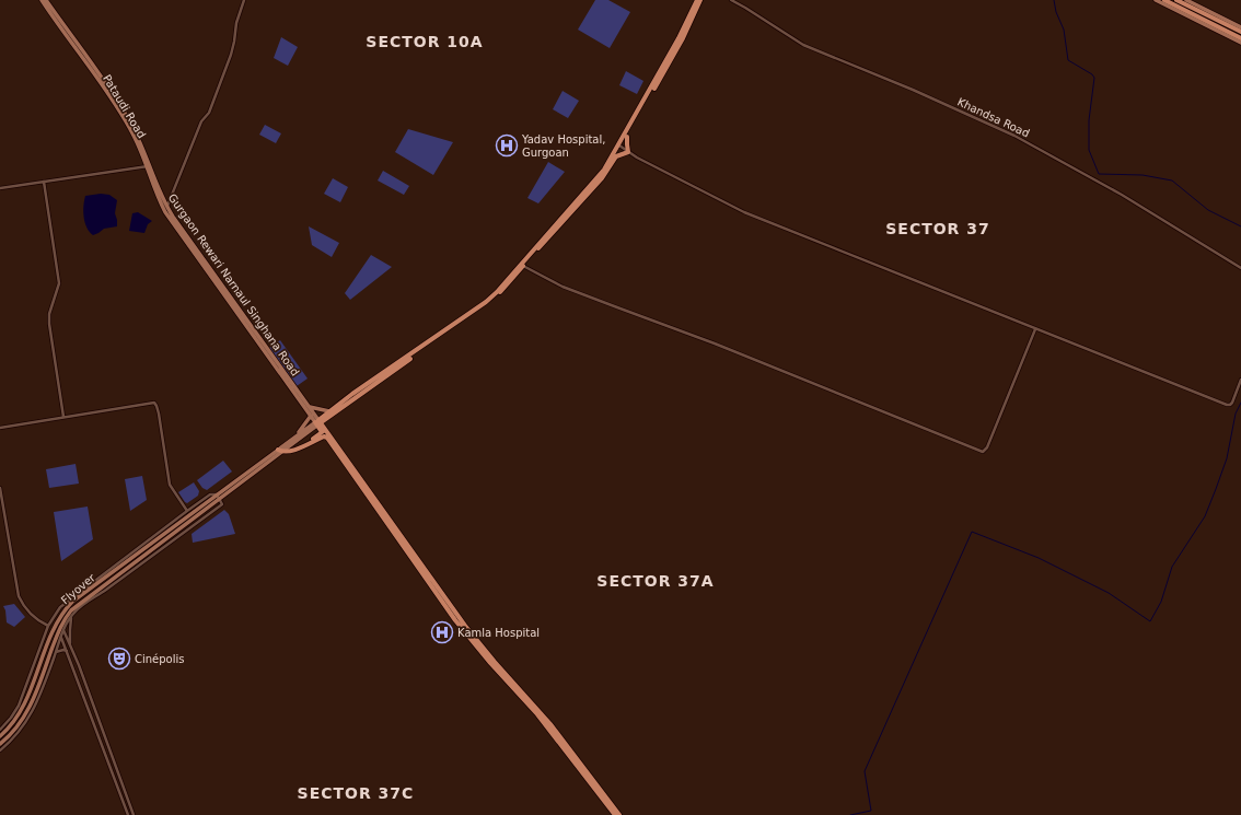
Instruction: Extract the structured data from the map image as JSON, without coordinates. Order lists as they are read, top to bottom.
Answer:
{
  "streets": {
    "main road": ["Pataudi Road", "Gurgaon Rewari Narnaul Singhana Road", "Flyover"],
    "street": ["Khandsa Road"]
  },
  "crossings": [
    ["Pataudi Road", "Gurgaon Rewari Narnaul Singhana Road"]
  ],
  "districts": [
    "SECTOR 10A",
    "SECTOR 37",
    "SECTOR 37A",
    "SECTOR 37C"
  ],
  "places": {
    "hospital": ["Yadav Hospital, Gurgoan", "Kamla Hospital"],
    "theatre": ["Cinépolis"]
  }
}
